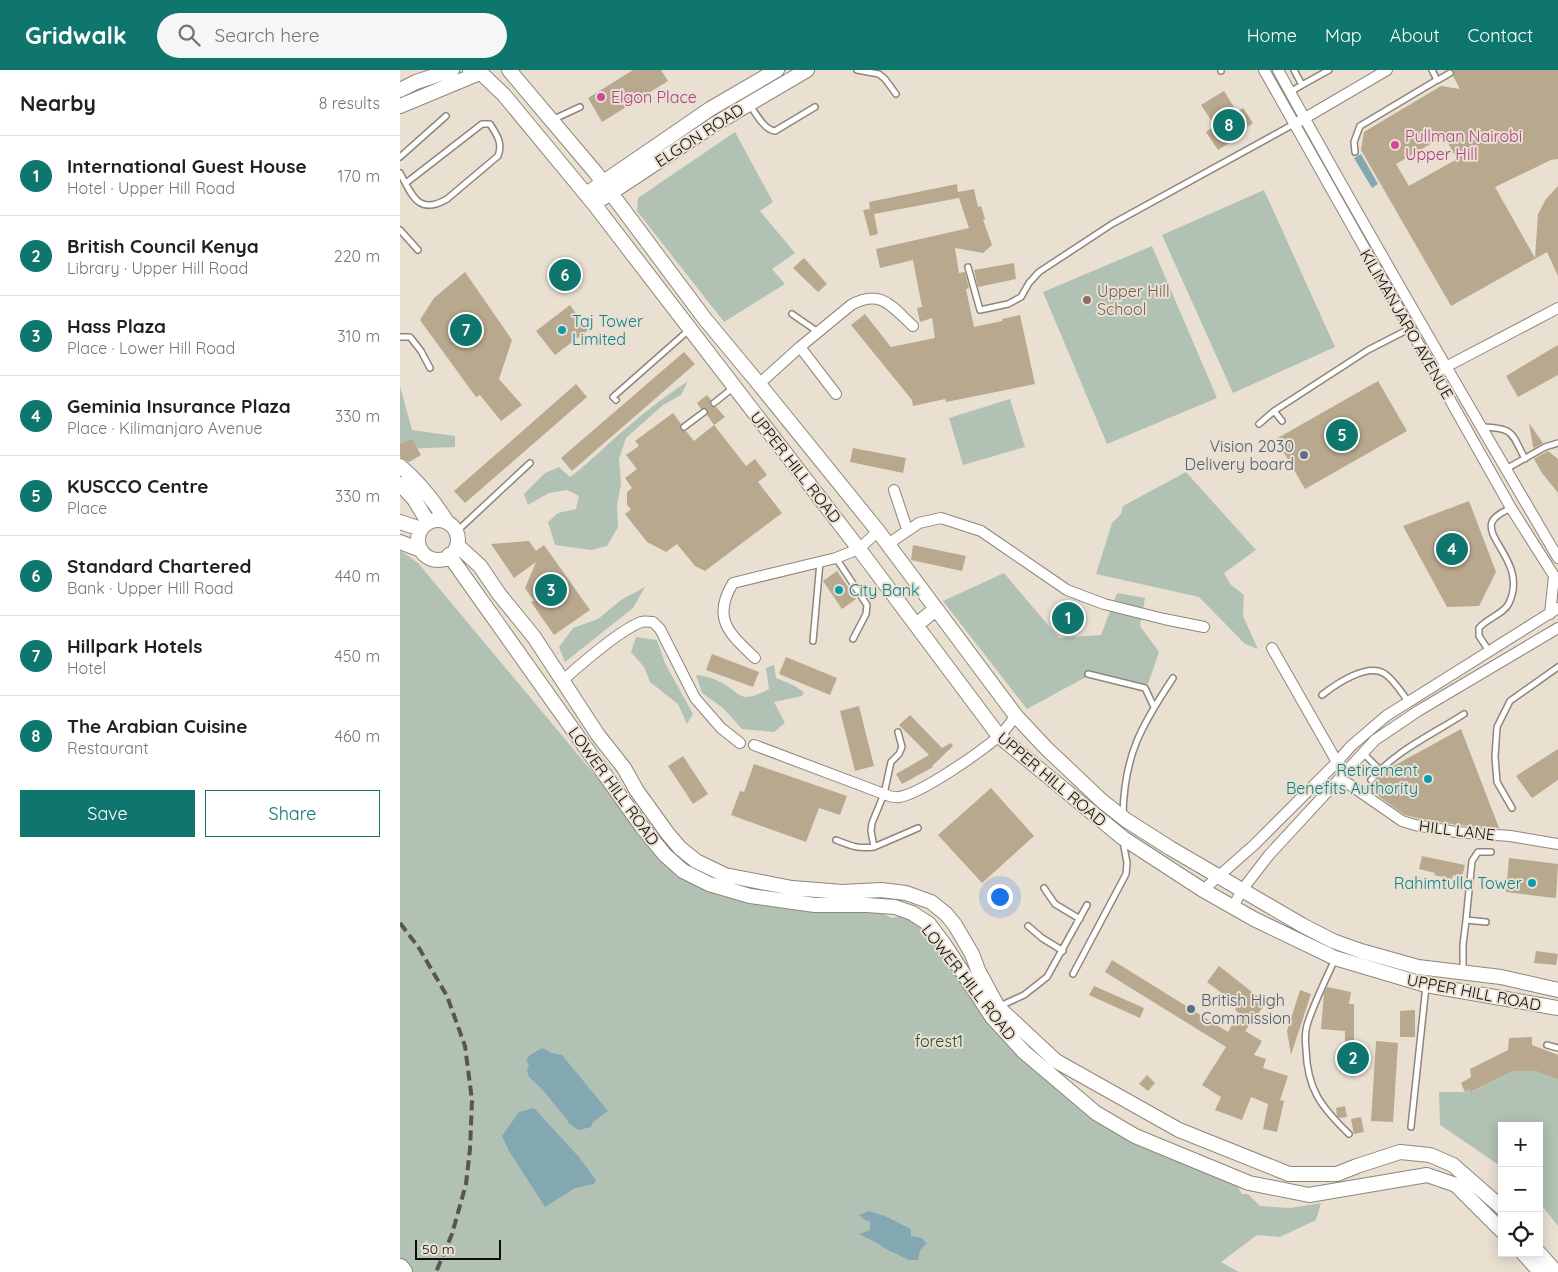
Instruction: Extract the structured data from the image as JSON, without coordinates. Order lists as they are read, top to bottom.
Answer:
{
  "streets": {
    "street": [
      "ELGON ROAD",
      "KILIMANJARO AVENUE",
      "UPPER HILL ROAD",
      "LOWER HILL ROAD",
      "HILL LANE"
    ]
  },
  "crossings": [
    ["ELGON ROAD", "UPPER HILL ROAD"]
  ],
  "parks": ["forest1"],
  "places": [
    "Elgon Place",
    "Pullman Nairobi Upper Hill",
    "Upper Hill School",
    "Taj Tower Limited",
    "Vision 2030 Delivery board",
    "City Bank",
    "Retirement Benefits Authority",
    "Rahimtulla Tower",
    "British High Commission"
  ],
  "scale_bar": "50 m",
  "page": {
    "header": "Gridwalk",
    "search": "Search here",
    "nav": [
      "Home",
      "Map",
      "About",
      "Contact"
    ],
    "heading": ["Nearby", "8 results"],
    "pins": [
      "8",
      "6",
      "7",
      "5",
      "4",
      "3",
      "1",
      "2"
    ],
    "list": [
      {
        "mark": "1",
        "name": "International Guest House",
        "note": "Hotel · Upper Hill Road",
        "value": "170 m"
      },
      {
        "mark": "2",
        "name": "British Council Kenya",
        "note": "Library · Upper Hill Road",
        "value": "220 m"
      },
      {
        "mark": "3",
        "name": "Hass Plaza",
        "note": "Place · Lower Hill Road",
        "value": "310 m"
      },
      {
        "mark": "4",
        "name": "Geminia Insurance Plaza",
        "note": "Place · Kilimanjaro Avenue",
        "value": "330 m"
      },
      {
        "mark": "5",
        "name": "KUSCCO Centre",
        "note": "Place",
        "value": "330 m"
      },
      {
        "mark": "6",
        "name": "Standard Chartered",
        "note": "Bank · Upper Hill Road",
        "value": "440 m"
      },
      {
        "mark": "7",
        "name": "Hillpark Hotels",
        "note": "Hotel",
        "value": "450 m"
      },
      {
        "mark": "8",
        "name": "The Arabian Cuisine",
        "note": "Restaurant",
        "value": "460 m"
      }
    ],
    "buttons": ["Save", "Share"],
    "map_buttons": ["+", "−"],
    "scale": "50 m"
  }
}
